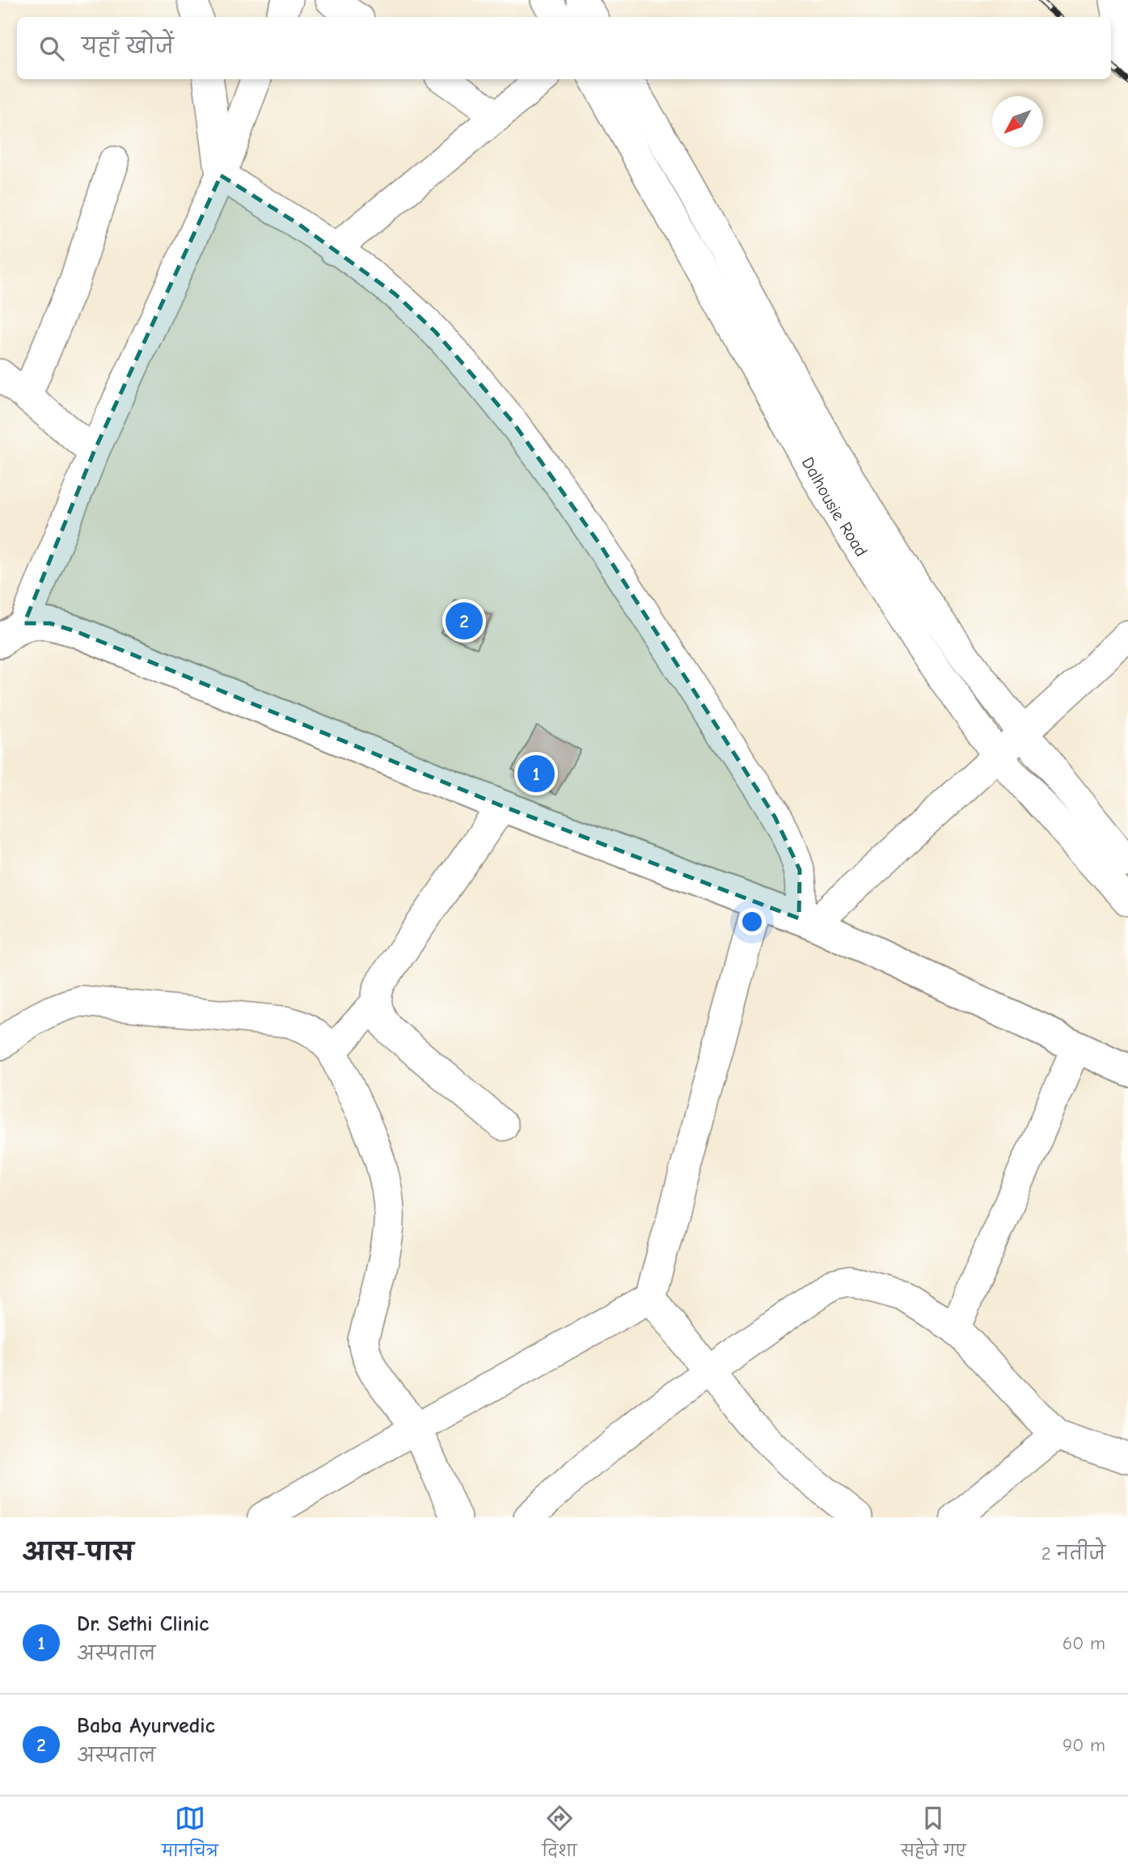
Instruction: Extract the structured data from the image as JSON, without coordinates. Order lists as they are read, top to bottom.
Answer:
{
  "streets": {
    "street": ["Dalhousie Road"]
  },
  "north": "bottom left",
  "page": {
    "search": "यहाँ खोजें",
    "pins": ["2", "1"],
    "heading": ["आस-पास", "2 नतीजे"],
    "list": [
      {
        "mark": "1",
        "name": "Dr. Sethi Clinic",
        "note": "अस्पताल",
        "value": "60 m"
      },
      {
        "mark": "2",
        "name": "Baba Ayurvedic",
        "note": "अस्पताल",
        "value": "90 m"
      }
    ],
    "nav": ["मानचित्र", "दिशा", "सहेजे गए"]
  }
}
